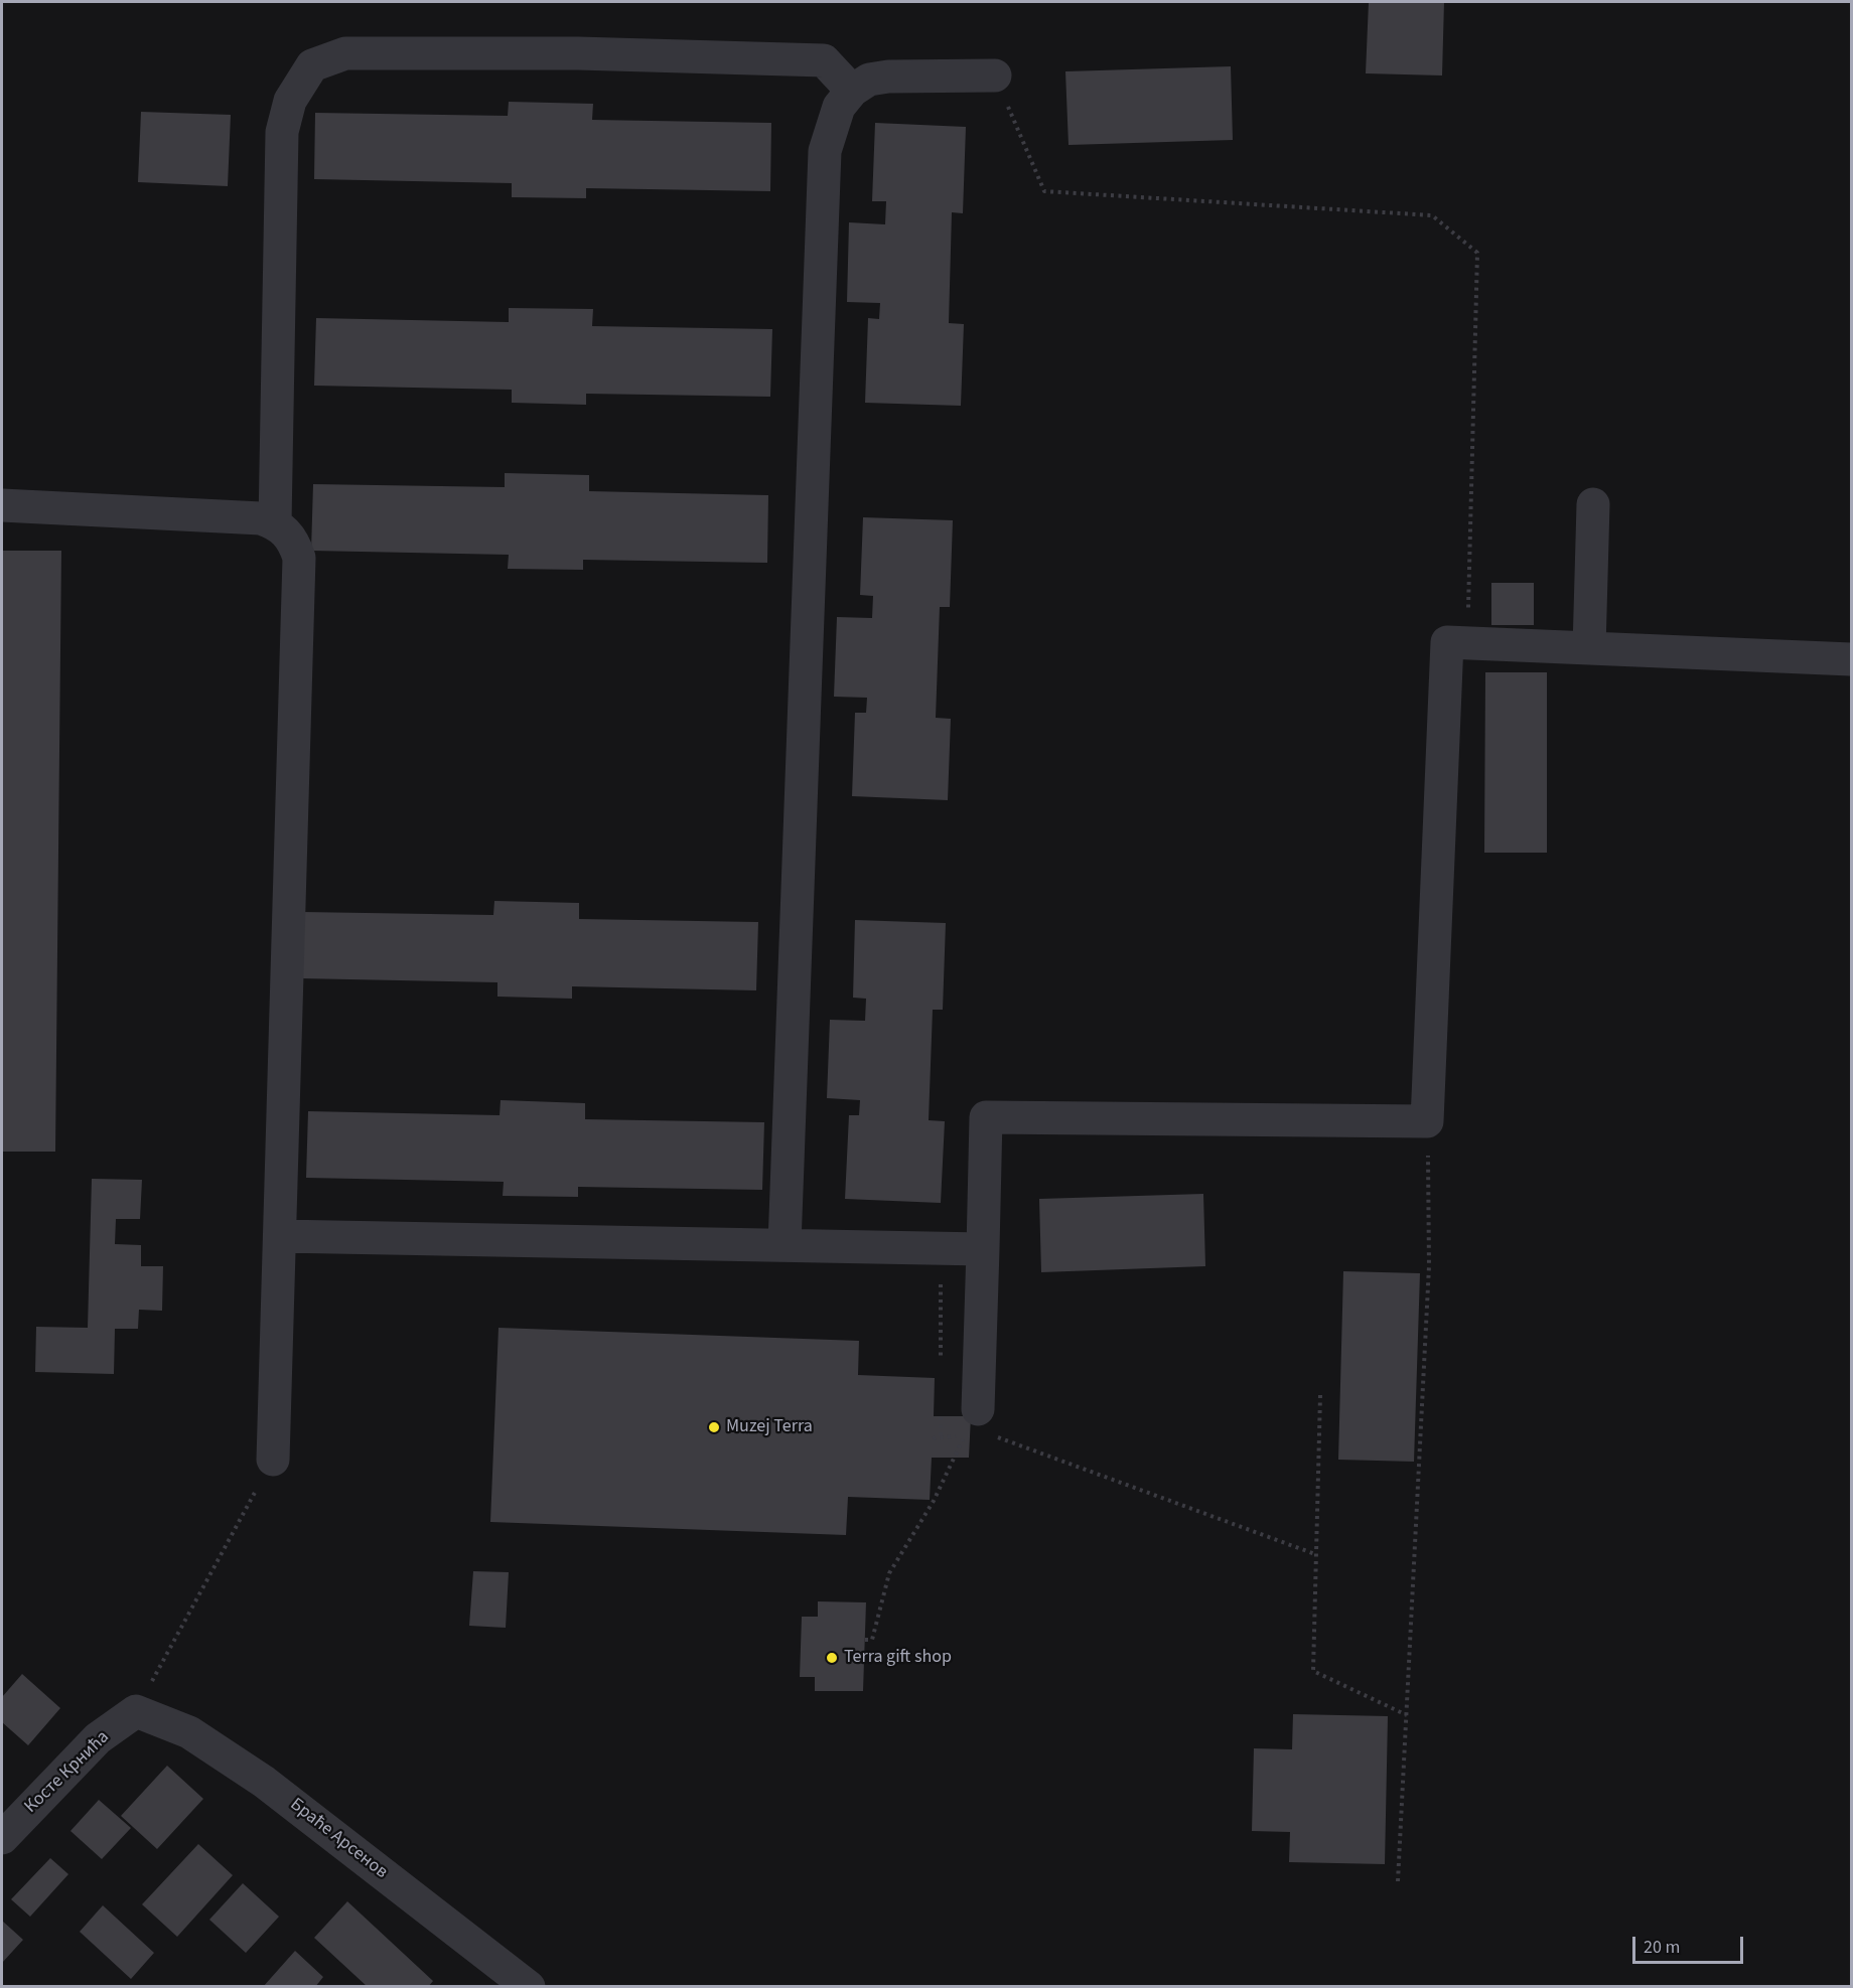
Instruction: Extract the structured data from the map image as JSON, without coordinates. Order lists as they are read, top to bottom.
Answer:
{
  "streets": {
    "street": ["Косте Крнића", "Браће Арсенов"]
  },
  "crossings": [
    ["Косте Крнића", "Браће Арсенов"]
  ],
  "places": ["Muzej Terra", "Terra gift shop"],
  "scale_bar": "20 m"
}
